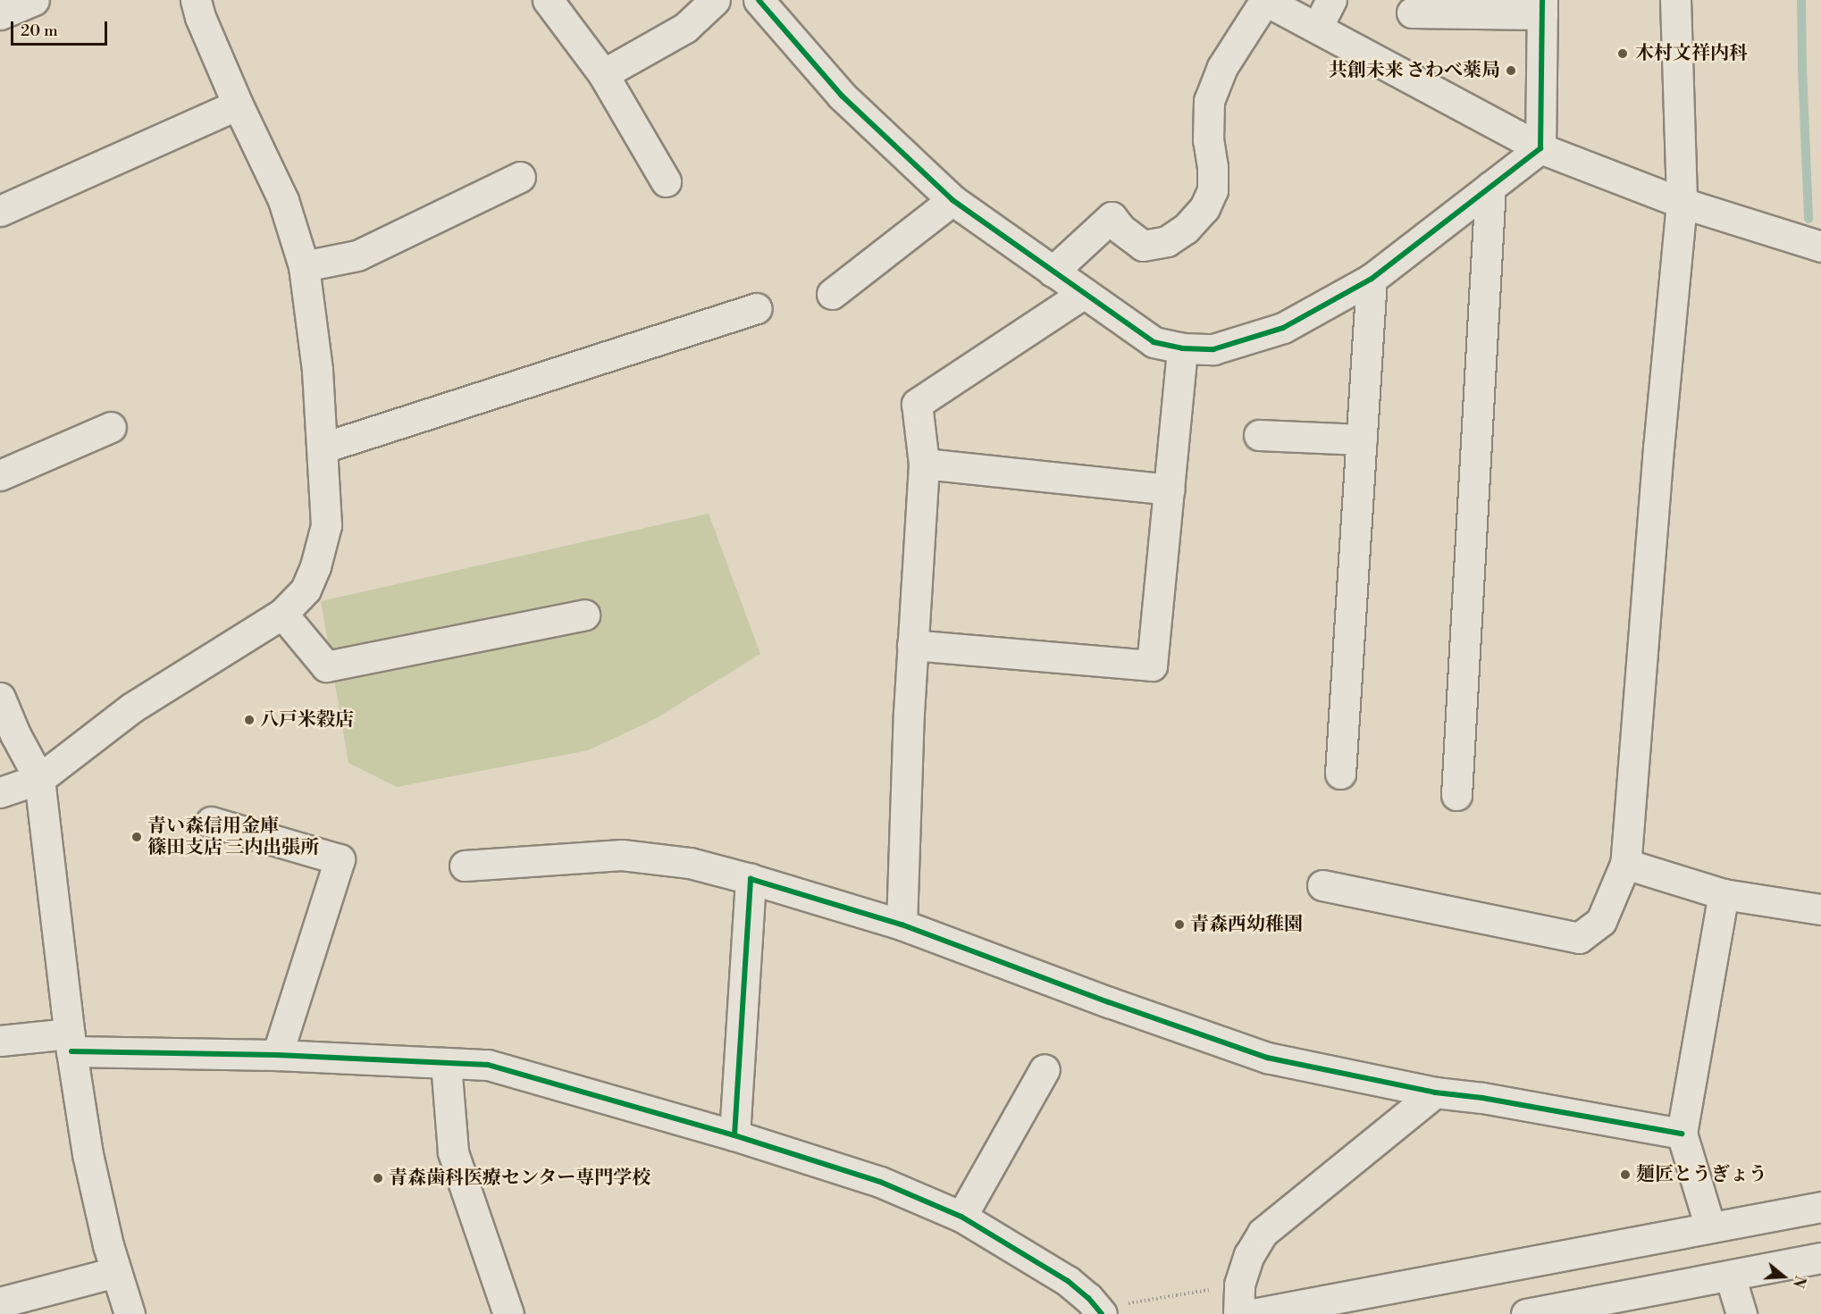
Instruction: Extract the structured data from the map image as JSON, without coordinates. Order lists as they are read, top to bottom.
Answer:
{
  "places": [
    "木村文祥内科",
    "共創未来 さわべ薬局",
    "八戸米穀店",
    "青い森信用金庫 篠田支店 三内出張所",
    "青森西幼稚園",
    "麺匠とうぎょう",
    "青森歯科医療センター専門学校"
  ],
  "scale_bar": "20 m",
  "north": "right"
}
